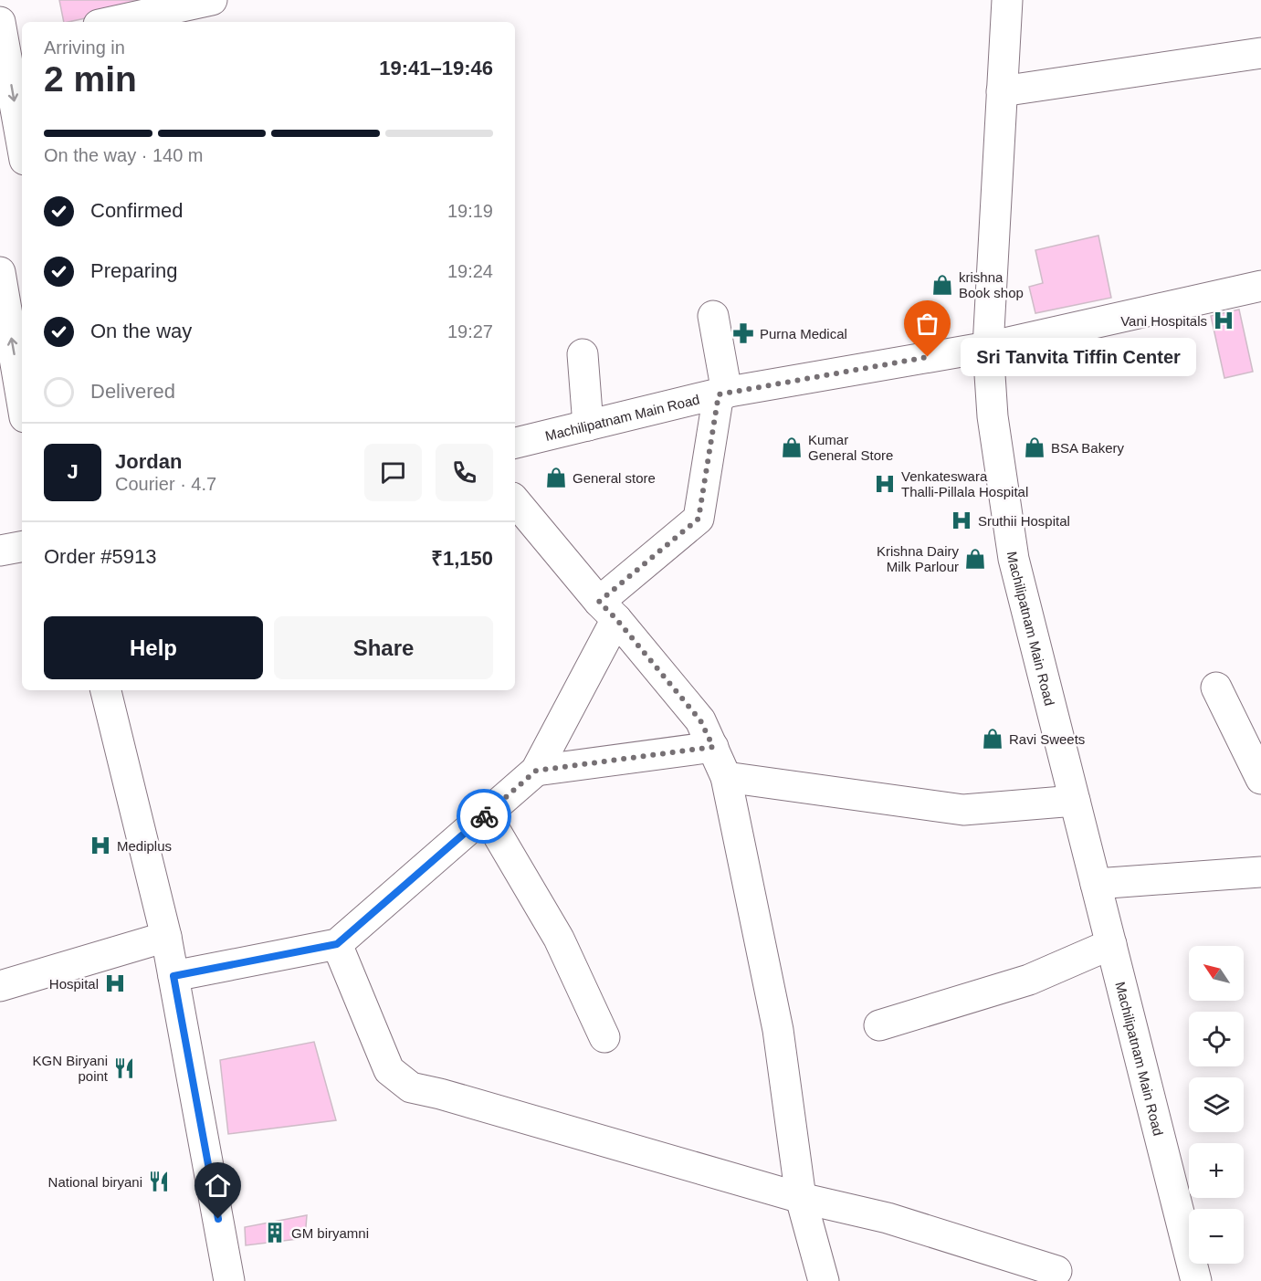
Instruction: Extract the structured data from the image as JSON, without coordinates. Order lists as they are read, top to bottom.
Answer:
{
  "streets": {
    "street": ["Machilipatnam Main Road"]
  },
  "places": {
    "shop": [
      "krishna Book shop",
      "Kumar General Store",
      "BSA Bakery",
      "General store",
      "Krishna Dairy Milk Parlour",
      "Ravi Sweets"
    ],
    "hospital": [
      "Vani Hospitals",
      "Venkateswara Thalli-Pillala Hospital",
      "Sruthii Hospital",
      "Mediplus",
      "Hospital"
    ],
    "pharmacy": ["Purna Medical"],
    "other": ["Sri Tanvita Tiffin Center"],
    "restaurant": ["KGN Biryani point", "National biryani"],
    "building": ["GM biryamni"]
  },
  "north": "top left",
  "page": {
    "heading": ["2 min", "Arriving in", "19:41–19:46"],
    "panel": [
      "Jordan",
      "Courier · 4.7",
      "Order #5913",
      "₹1,150"
    ],
    "bar": "On the way · 140 m",
    "list": [
      ["Confirmed", "19:19"],
      ["Preparing", "19:24"],
      ["On the way", "19:27"],
      "Delivered"
    ],
    "bubble": "Sri Tanvita Tiffin Center",
    "round": "J",
    "buttons": ["Help", "Share"],
    "map_buttons": ["+", "−"]
  }
}
